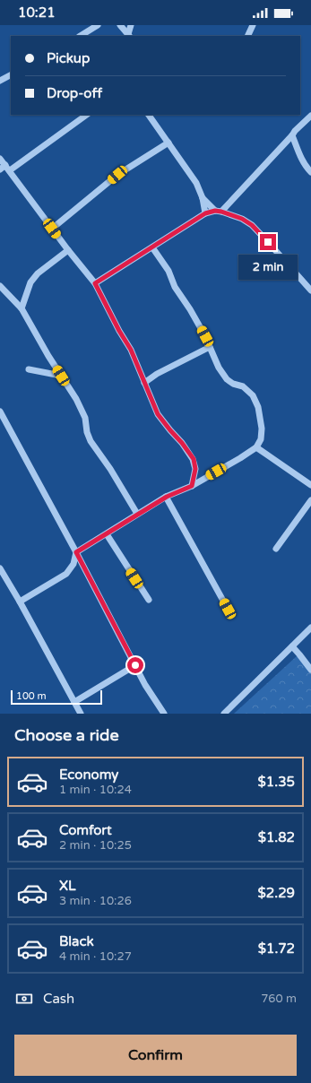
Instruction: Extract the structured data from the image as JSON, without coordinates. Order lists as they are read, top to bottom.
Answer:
{
  "scale_bar": "100 m",
  "page": {
    "status": "10:21",
    "banner": ["Pickup", "Drop-off"],
    "bubble": "2 min",
    "scale": "100 m",
    "heading": "Choose a ride",
    "list": [
      {
        "name": "Economy",
        "note": "1 min · 10:24",
        "value": "$1.35"
      },
      {
        "name": "Comfort",
        "note": "2 min · 10:25",
        "value": "$1.82"
      },
      {
        "name": "XL",
        "note": "3 min · 10:26",
        "value": "$2.29"
      },
      {
        "name": "Black",
        "note": "4 min · 10:27",
        "value": "$1.72"
      }
    ],
    "pay": ["Cash", "760 m"],
    "buttons": "Confirm"
  }
}
